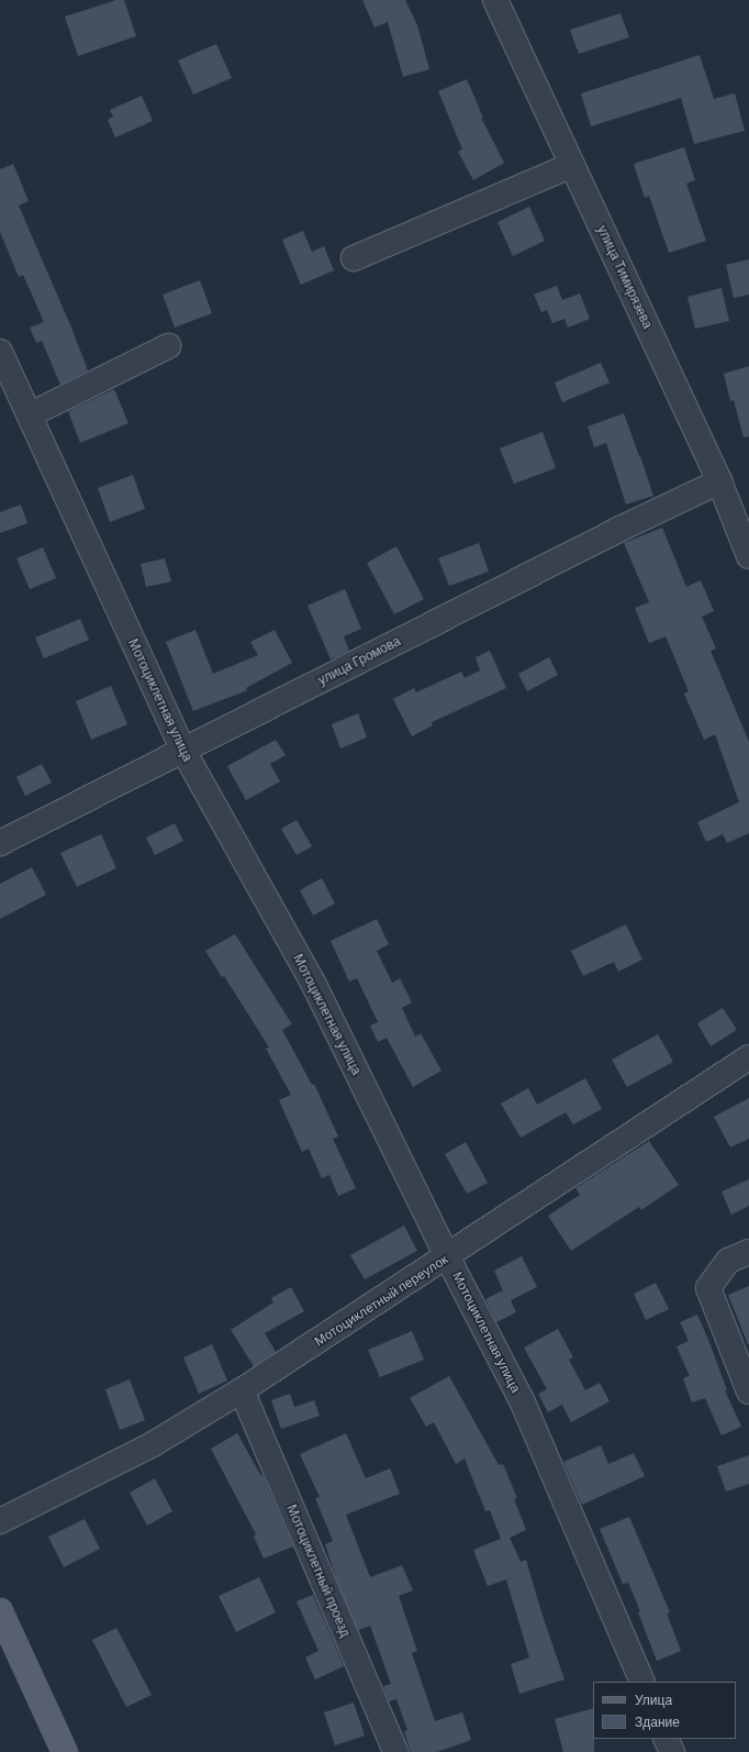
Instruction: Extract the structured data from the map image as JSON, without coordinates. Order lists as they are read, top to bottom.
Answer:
{
  "streets": {
    "street": [
      "улица Тимирязева",
      "улица Громова",
      "Мотоциклетная улица",
      "Мотоциклетный переулок",
      "Мотоциклетный проезд"
    ]
  },
  "crossings": [
    ["улица Тимирязева", "улица Громова"],
    ["улица Громова", "Мотоциклетная улица"],
    ["Мотоциклетная улица", "Мотоциклетный переулок"],
    ["Мотоциклетный переулок", "Мотоциклетный проезд"]
  ],
  "legend": ["Улица", "Здание"]
}
